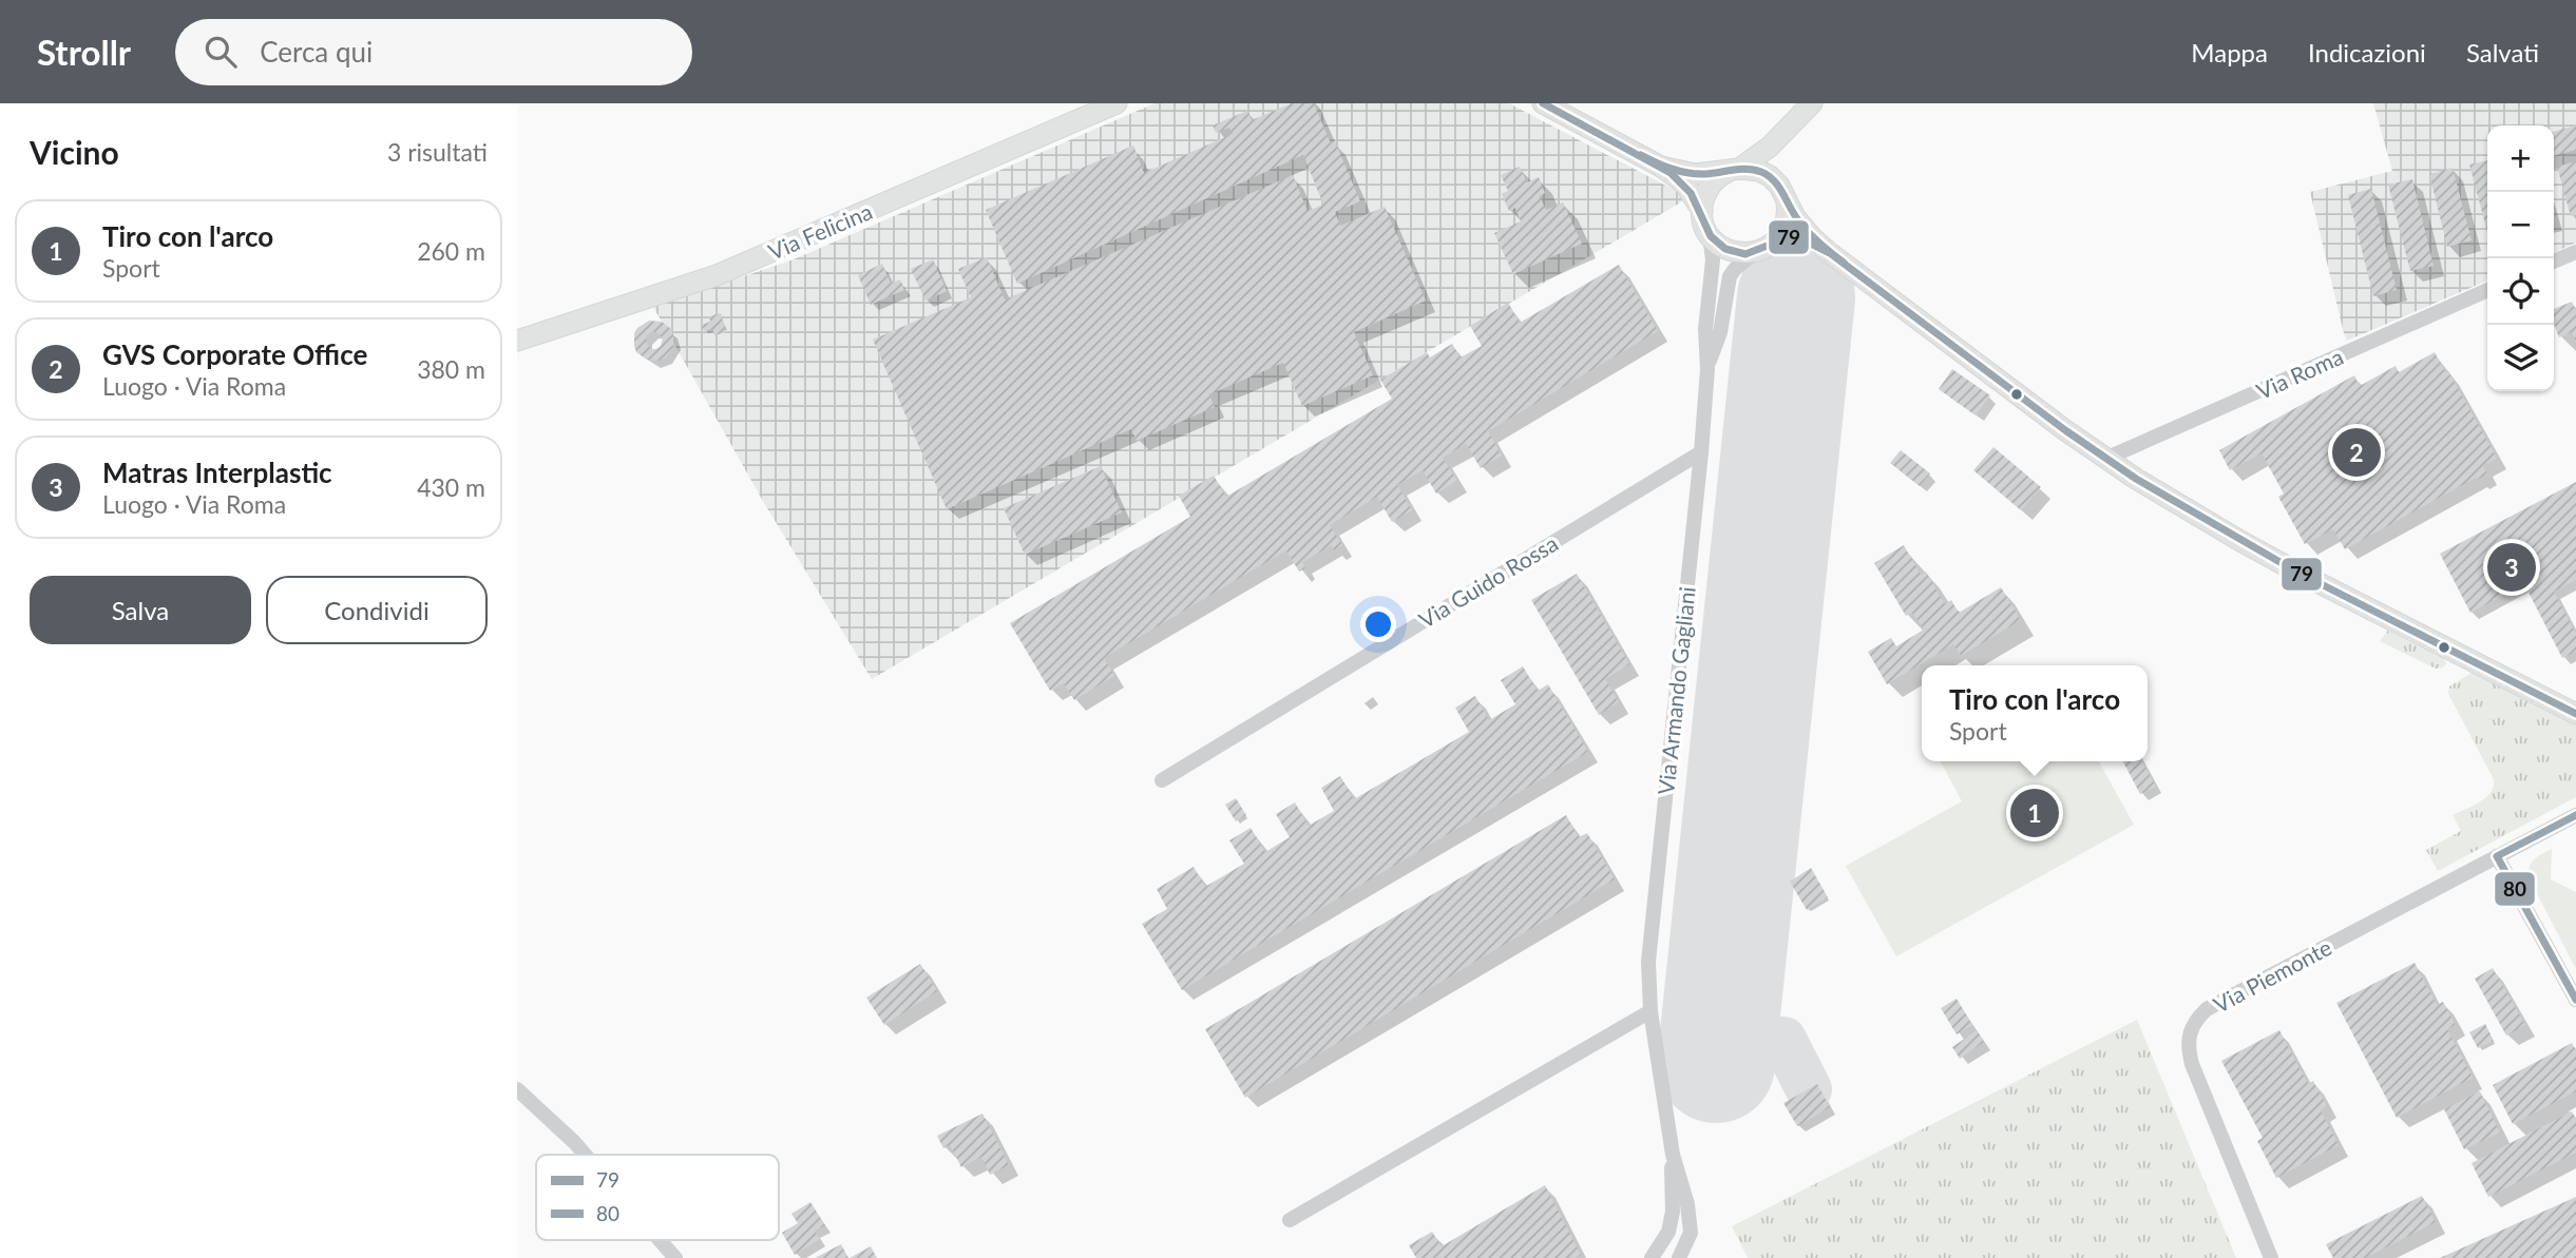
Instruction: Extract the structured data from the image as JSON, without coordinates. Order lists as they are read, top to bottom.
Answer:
{
  "streets": {
    "street": [
      "Via Felicina",
      "Via Roma",
      "Via Guido Rossa",
      "Via Armando Gagliani",
      "Via Piemonte"
    ]
  },
  "crossings": [
    ["Via Guido Rossa", "Via Armando Gagliani"]
  ],
  "lines": ["transit line 79", "transit line 80"],
  "legend": ["79", "80"],
  "page": {
    "header": "Strollr",
    "search": "Cerca qui",
    "nav": ["Mappa", "Indicazioni", "Salvati"],
    "heading": ["Vicino", "3 risultati"],
    "map_buttons": ["+", "−"],
    "list": [
      {
        "mark": "1",
        "name": "Tiro con l'arco",
        "note": "Sport",
        "value": "260 m"
      },
      {
        "mark": "2",
        "name": "GVS Corporate Office",
        "note": "Luogo · Via Roma",
        "value": "380 m"
      },
      {
        "mark": "3",
        "name": "Matras Interplastic",
        "note": "Luogo · Via Roma",
        "value": "430 m"
      }
    ],
    "pins": ["2", "3", "1"],
    "buttons": ["Salva", "Condividi"],
    "popup": ["Tiro con l'arco", "Sport"]
  }
}
